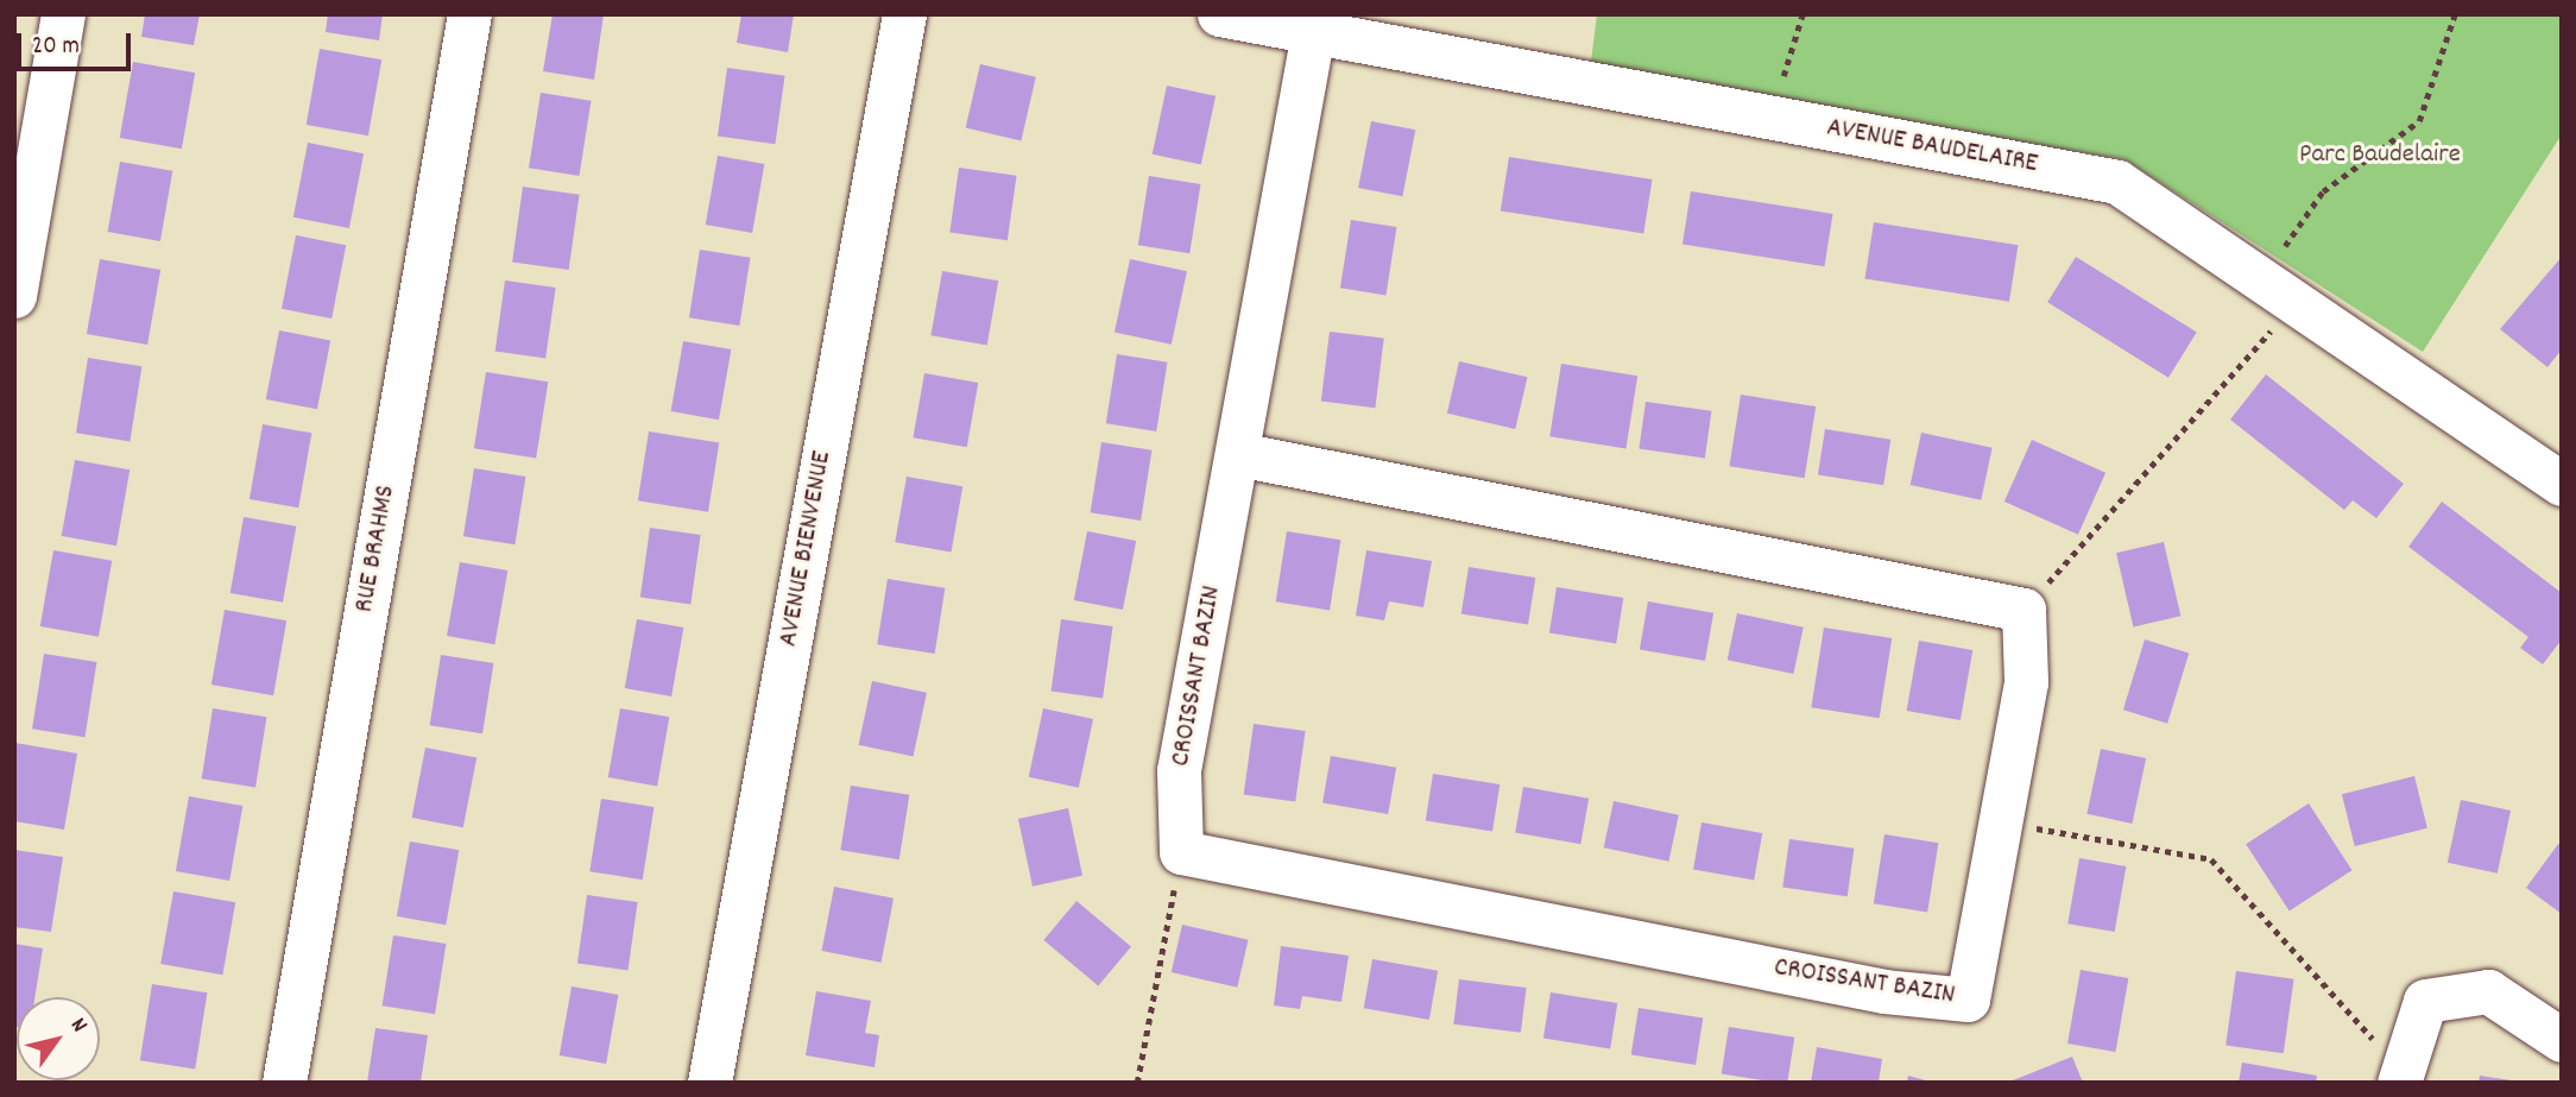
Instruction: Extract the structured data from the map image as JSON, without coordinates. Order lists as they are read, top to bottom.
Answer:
{
  "streets": {
    "street": [
      "AVENUE BAUDELAIRE",
      "RUE BRAHMS",
      "AVENUE BIENVENUE",
      "CROISSANT BAZIN"
    ]
  },
  "crossings": [
    ["AVENUE BAUDELAIRE", "CROISSANT BAZIN"]
  ],
  "parks": ["Parc Baudelaire"],
  "scale_bar": "20 m",
  "north": "top right"
}
